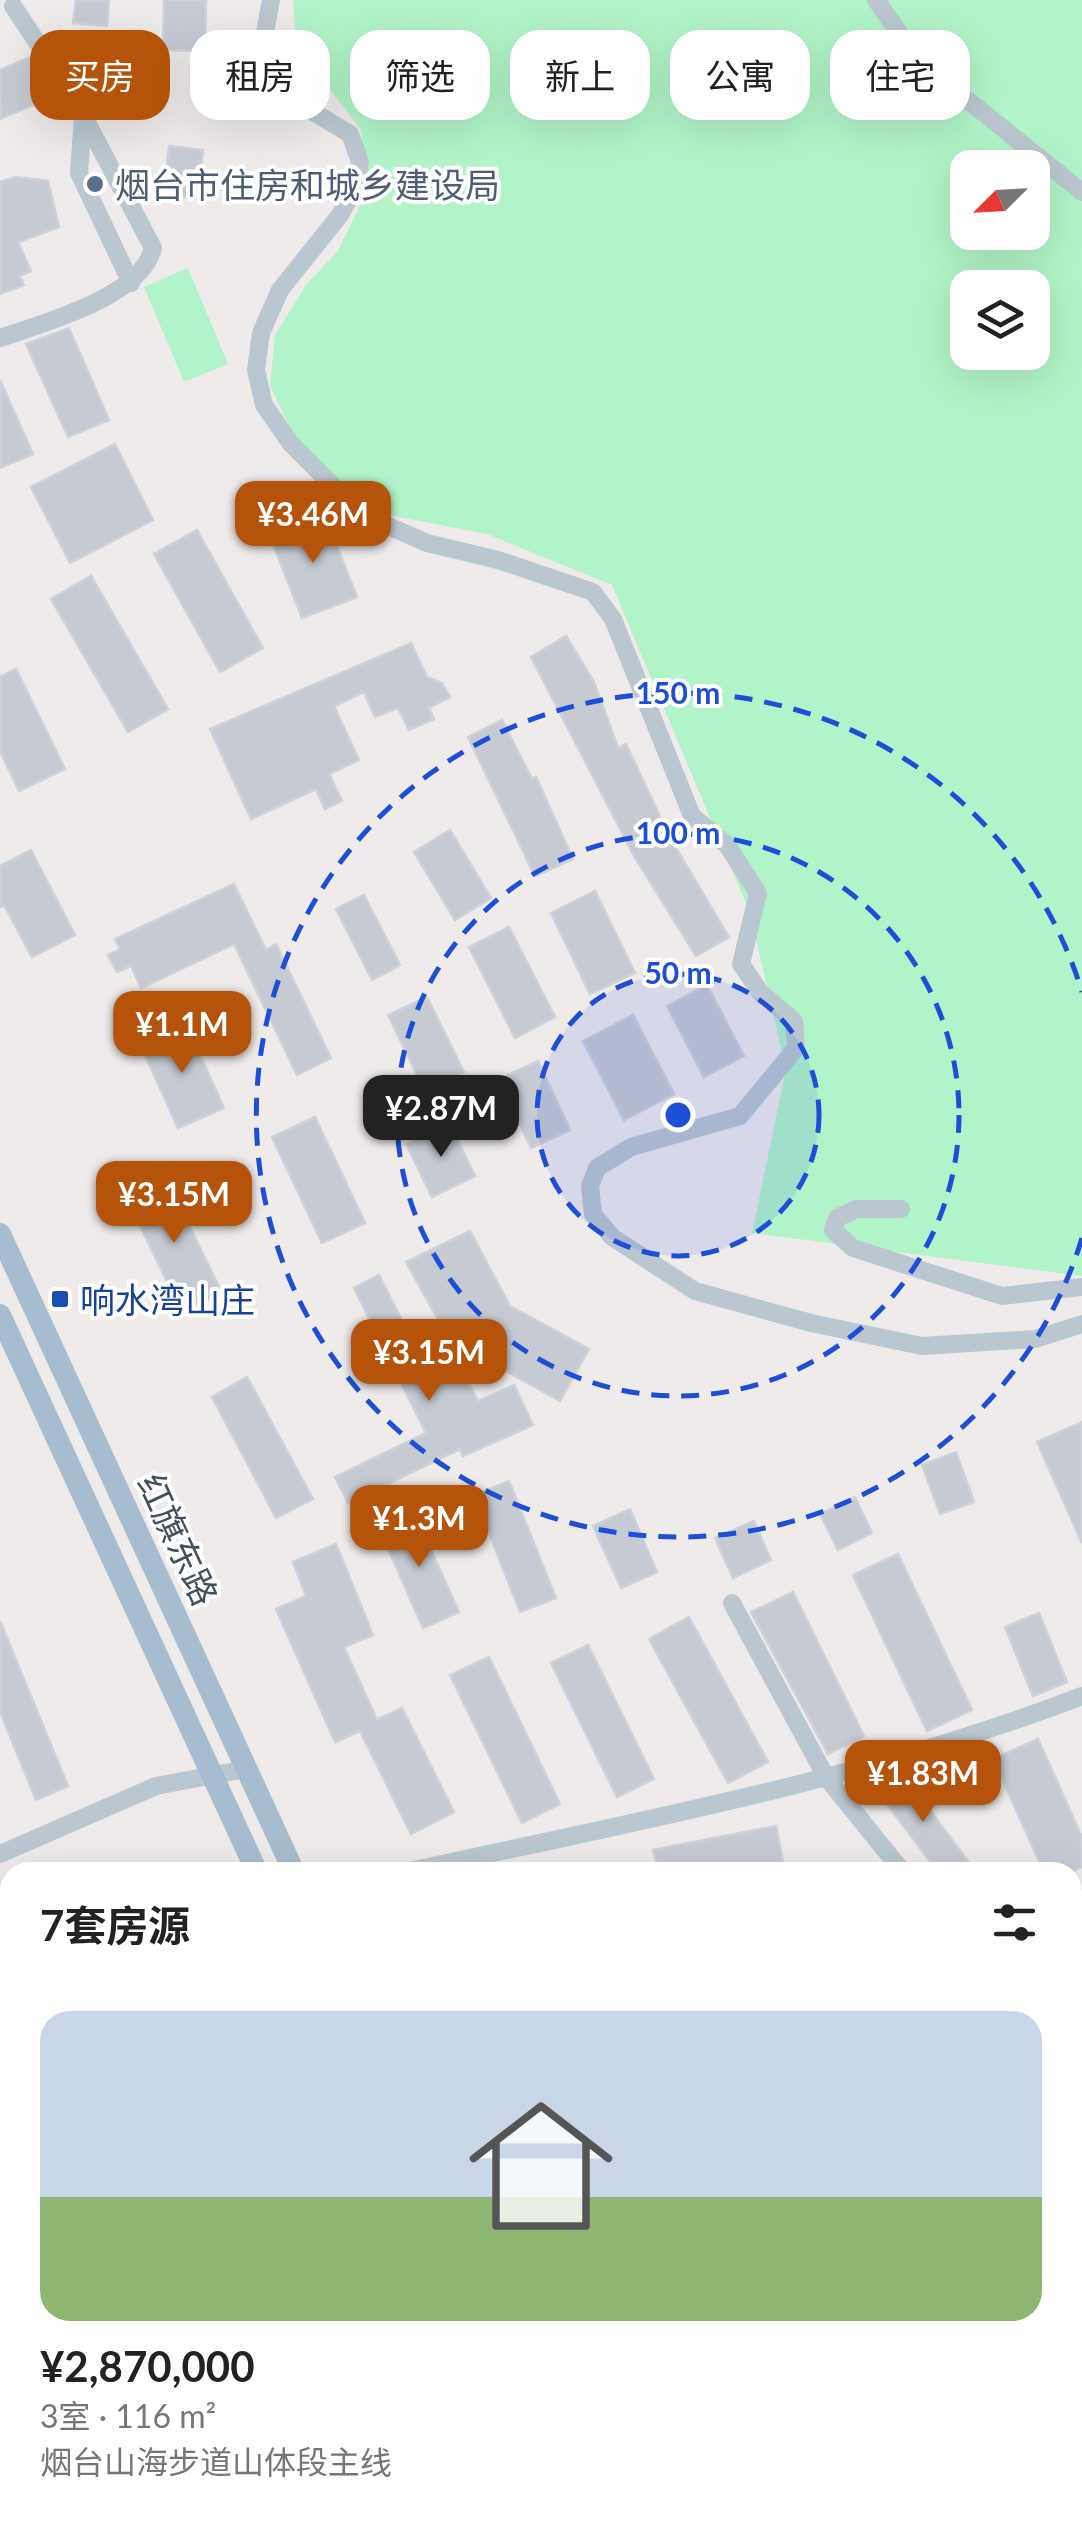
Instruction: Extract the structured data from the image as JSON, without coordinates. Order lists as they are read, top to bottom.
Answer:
{
  "streets": {
    "main road": ["红旗东路"]
  },
  "places": {
    "other": ["烟台市住房和城乡建设局"],
    "transit": ["响水湾山庄"]
  },
  "north": "bottom left",
  "page": {
    "chip": [
      "买房",
      "租房",
      "筛选",
      "新上",
      "公寓",
      "住宅"
    ],
    "price": [
      "¥3.46M",
      "¥1.1M",
      "¥2.87M",
      "¥3.15M",
      "¥3.15M",
      "¥1.3M",
      "¥1.83M"
    ],
    "heading": "7套房源",
    "list": [
      {
        "name": "¥2,870,000",
        "note": "3室 · 116 m² · 烟台山海步道山体段主线"
      }
    ]
  },
  "rings": ["150 m", "100 m", "50 m"]
}
